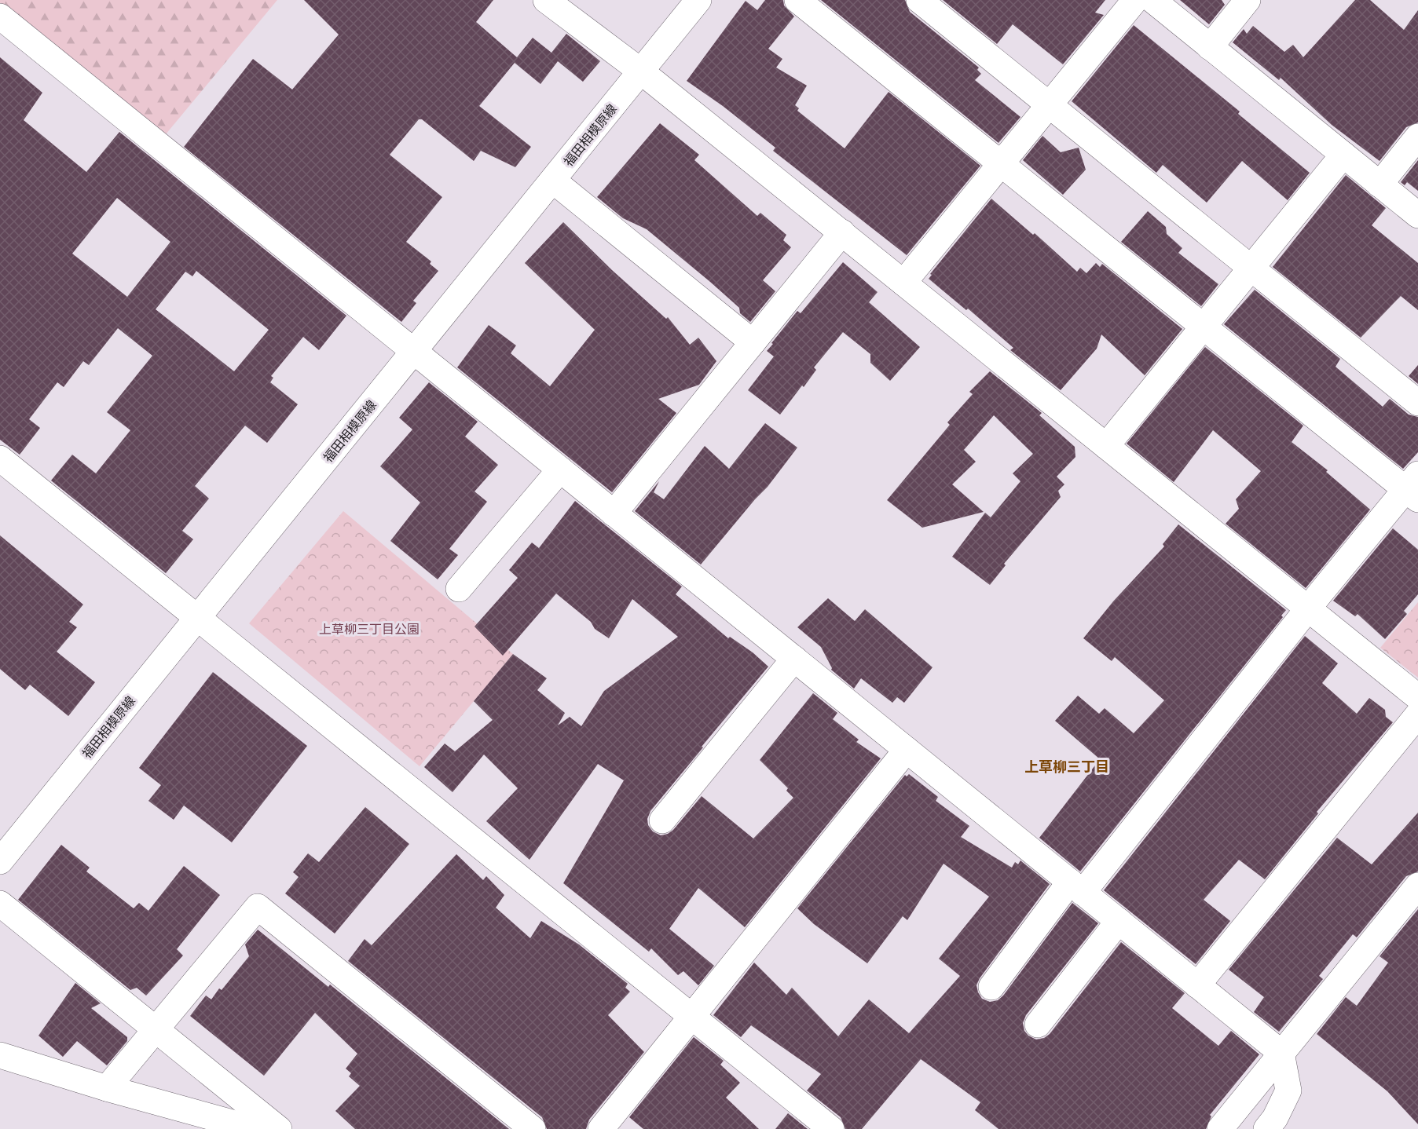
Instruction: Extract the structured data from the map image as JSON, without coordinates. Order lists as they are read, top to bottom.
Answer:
{
  "streets": {
    "street": ["福田相模原線"]
  },
  "districts": ["上草柳三丁目"],
  "parks": ["上草柳三丁目公園"]
}
